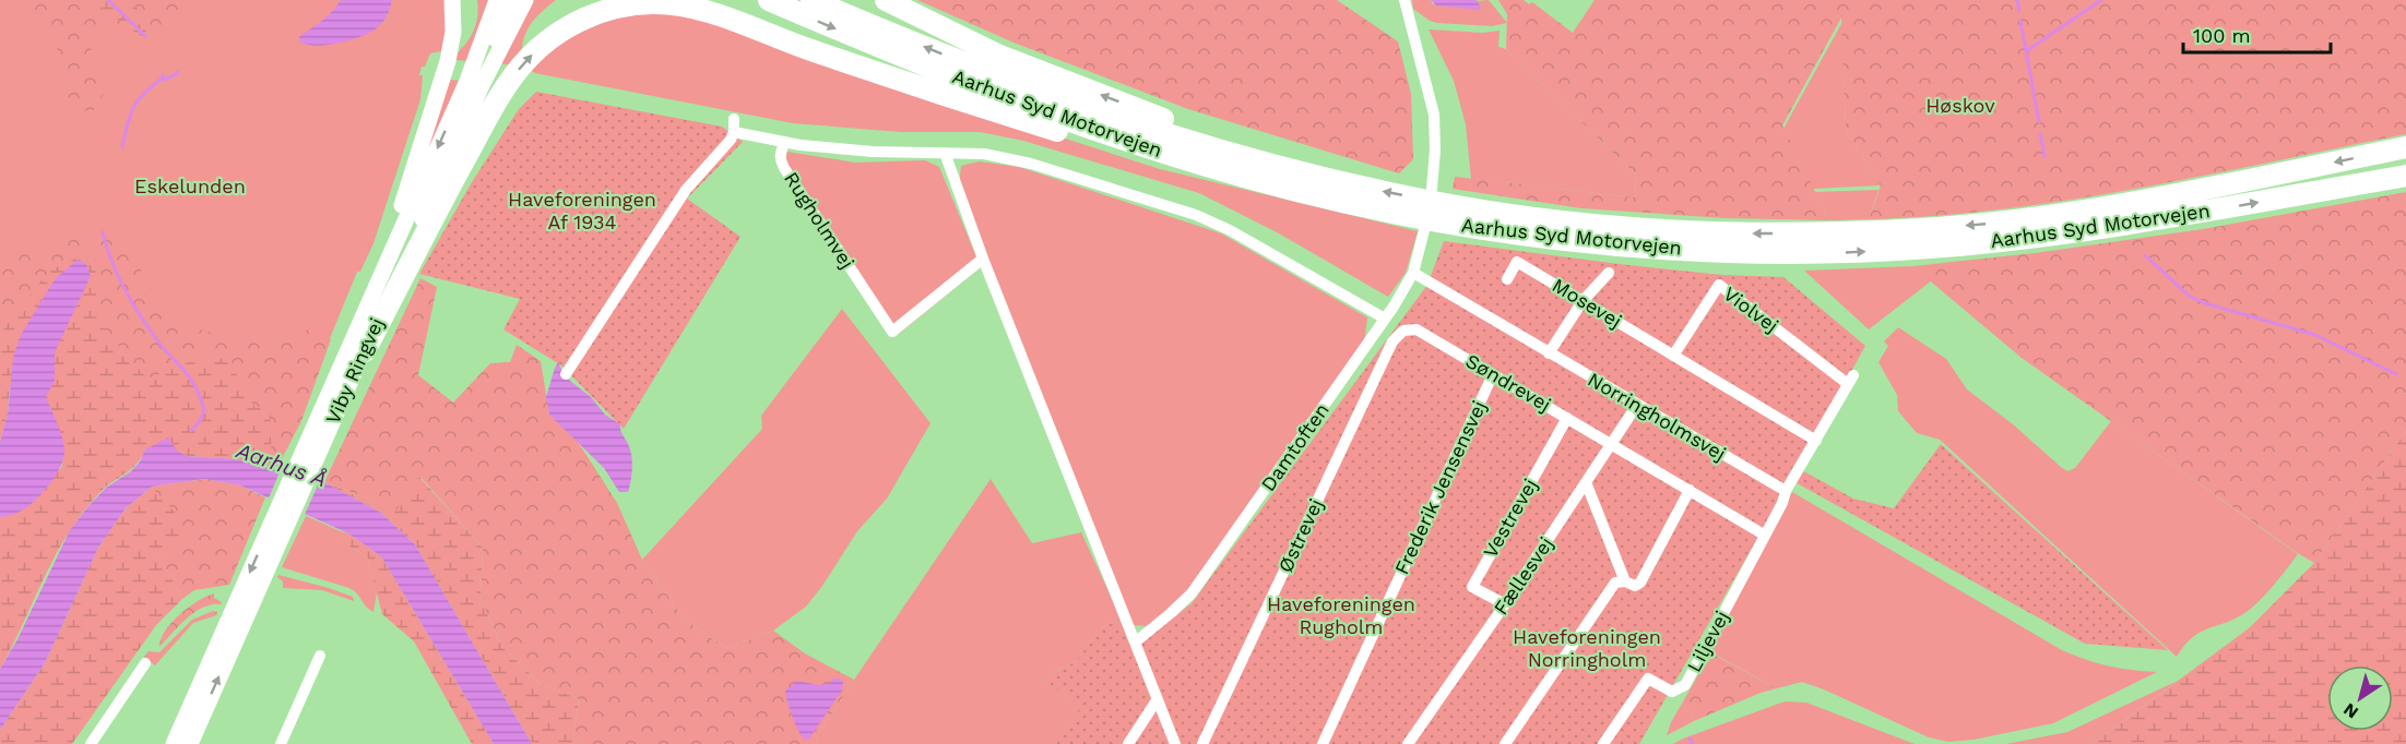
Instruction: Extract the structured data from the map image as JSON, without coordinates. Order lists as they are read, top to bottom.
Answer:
{
  "streets": {
    "highway": ["Aarhus Syd Motorvejen"],
    "main road": ["Viby Ringvej"],
    "street": [
      "Rugholmvej",
      "Mosevej",
      "Violvej",
      "Søndrevej",
      "Norringholmsvej",
      "Damtoften",
      "Frederik Jensensvej",
      "Vestrevej",
      "Østrevej",
      "Fællesvej",
      "Liljevej"
    ]
  },
  "crossings": [
    ["Rugholmvej", "Damtoften"],
    ["Mosevej", "Violvej"],
    ["Søndrevej", "Frederik Jensensvej"],
    ["Søndrevej", "Vestrevej"],
    ["Søndrevej", "Østrevej"],
    ["Søndrevej", "Fællesvej"],
    ["Søndrevej", "Liljevej"],
    ["Norringholmsvej", "Damtoften"],
    ["Norringholmsvej", "Fællesvej"],
    ["Norringholmsvej", "Liljevej"],
    ["Vestrevej", "Fællesvej"]
  ],
  "water": ["Aarhus Å"],
  "parks": [
    "Høskov",
    "Eskelunden",
    "Haveforeningen Af 1934",
    "Haveforeningen Rugholm",
    "Haveforeningen Norringholm"
  ],
  "scale_bar": "100 m",
  "north": "bottom left"
}
